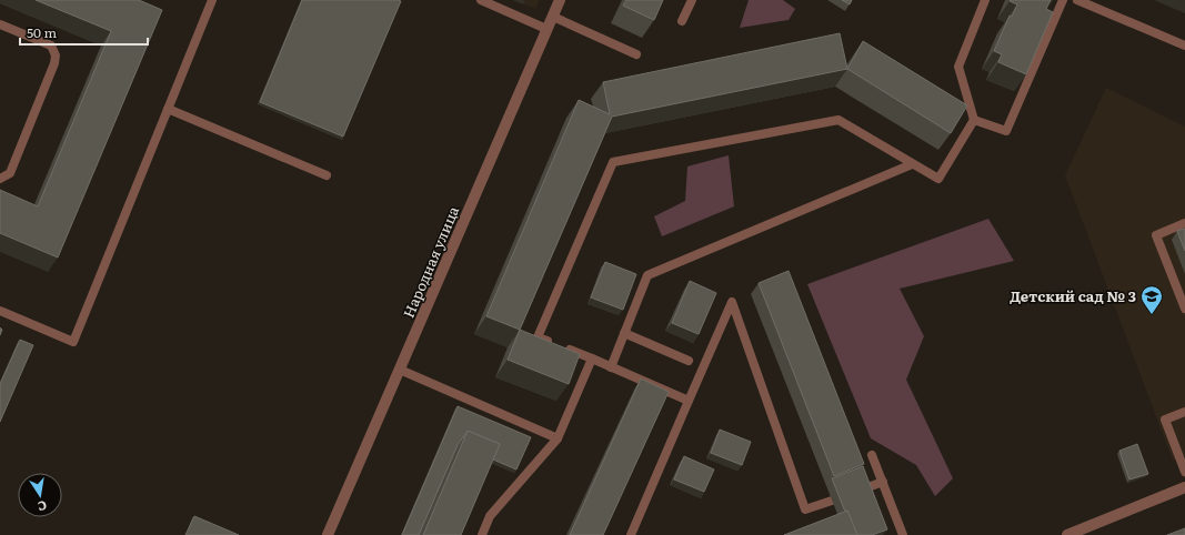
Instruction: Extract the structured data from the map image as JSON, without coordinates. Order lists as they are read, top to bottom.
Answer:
{
  "streets": {
    "street": ["Народная улица"]
  },
  "places": {
    "school or university": ["Детский сад № 3"]
  },
  "scale_bar": "50 m",
  "north": "bottom"
}
